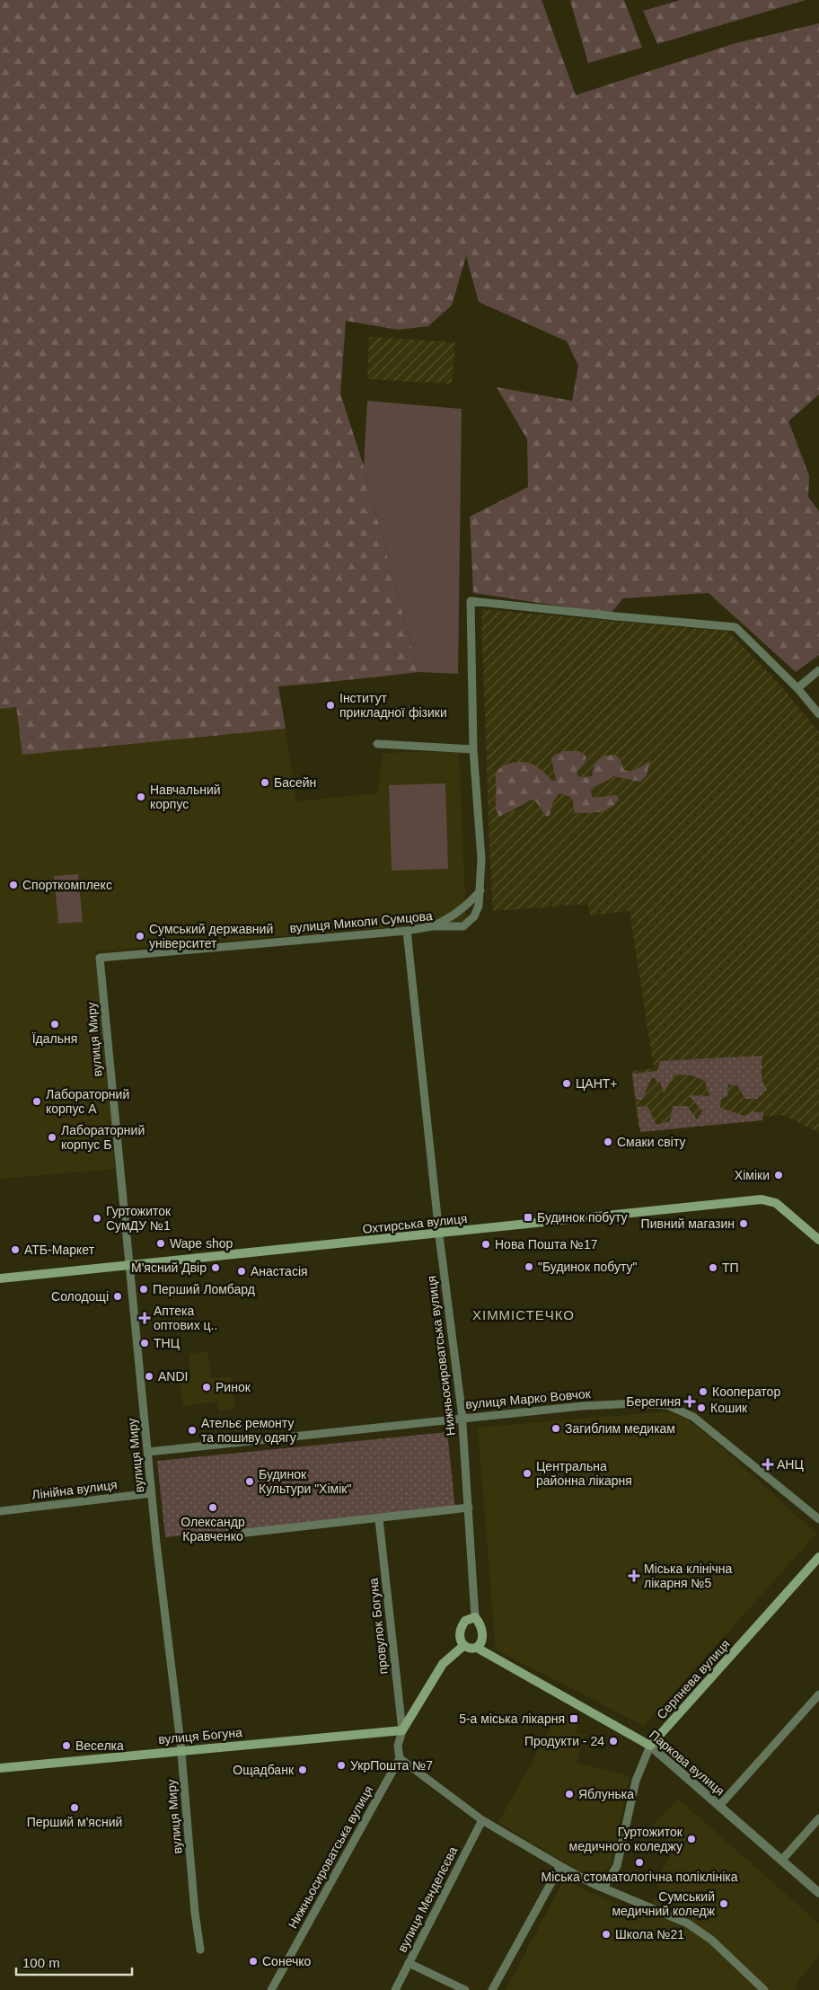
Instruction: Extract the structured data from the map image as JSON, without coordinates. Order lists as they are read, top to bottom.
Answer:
{
  "streets": {
    "main road": [
      "Охтирська вулиця",
      "Нижньосироватська вулиця",
      "Серпнева вулиця",
      "вулиця Богуна",
      "Паркова вулиця"
    ],
    "street": [
      "вулиця Миколи Сумцова",
      "вулиця Миру",
      "вулиця Марко Вовчок",
      "Лінійна вулиця",
      "провулок Богуна",
      "вулиця Менделєєва"
    ]
  },
  "crossings": [
    ["вулиця Миколи Сумцова", "вулиця Миру"],
    ["вулиця Миколи Сумцова", "Нижньосироватська вулиця"],
    ["вулиця Миру", "Охтирська вулиця"],
    ["вулиця Миру", "вулиця Марко Вовчок"],
    ["вулиця Миру", "Лінійна вулиця"],
    ["вулиця Миру", "вулиця Богуна"],
    ["Охтирська вулиця", "Нижньосироватська вулиця"],
    ["Нижньосироватська вулиця", "вулиця Марко Вовчок"],
    ["Нижньосироватська вулиця", "провулок Богуна"],
    ["Нижньосироватська вулиця", "вулиця Богуна"],
    ["Нижньосироватська вулиця", "Паркова вулиця"],
    ["провулок Богуна", "вулиця Богуна"],
    ["Серпнева вулиця", "Паркова вулиця"]
  ],
  "districts": ["ХІММІСТЕЧКО"],
  "places": {
    "other": [
      "Інститут прикладної фізики",
      "Басейн",
      "Навчальний корпус",
      "Спорткомплекс",
      "Сумський державний університет",
      "Їдальня",
      "ЦАНТ+",
      "Лабораторний корпус А",
      "Лабораторний корпус Б",
      "Смаки світу",
      "Хіміки",
      "Гуртожиток СумДУ №1",
      "Пивний магазин",
      "Wape shop",
      "Нова Пошта №17",
      "АТБ-Маркет",
      "\"Будинок побуту\"",
      "М'ясний Двір",
      "ТП",
      "Анастасія",
      "Перший Ломбард",
      "Солодощі",
      "ТНЦ",
      "ANDI",
      "Ринок",
      "Кооператор",
      "Кошик",
      "Загиблим медикам",
      "Ательє ремонту та пошиву одягу",
      "Центральна районна лікарня",
      "Будинок Культури \"Хімік\"",
      "Олександр Кравченко",
      "Продукти - 24",
      "Веселка",
      "УкрПошта №7",
      "Ощадбанк",
      "Яблунька",
      "Перший м'ясний",
      "Гуртожиток медичного коледжу",
      "Міська стоматологічна поліклініка",
      "Сумський медичний коледж",
      "Школа №21",
      "Сонечко"
    ],
    "transit": ["Будинок побуту", "5-а міська лікарня"],
    "health": [
      "Аптека оптових ц..",
      "Берегиня",
      "АНЦ",
      "Міська клінічна лікарня №5"
    ]
  },
  "scale_bar": "100 m"
}
